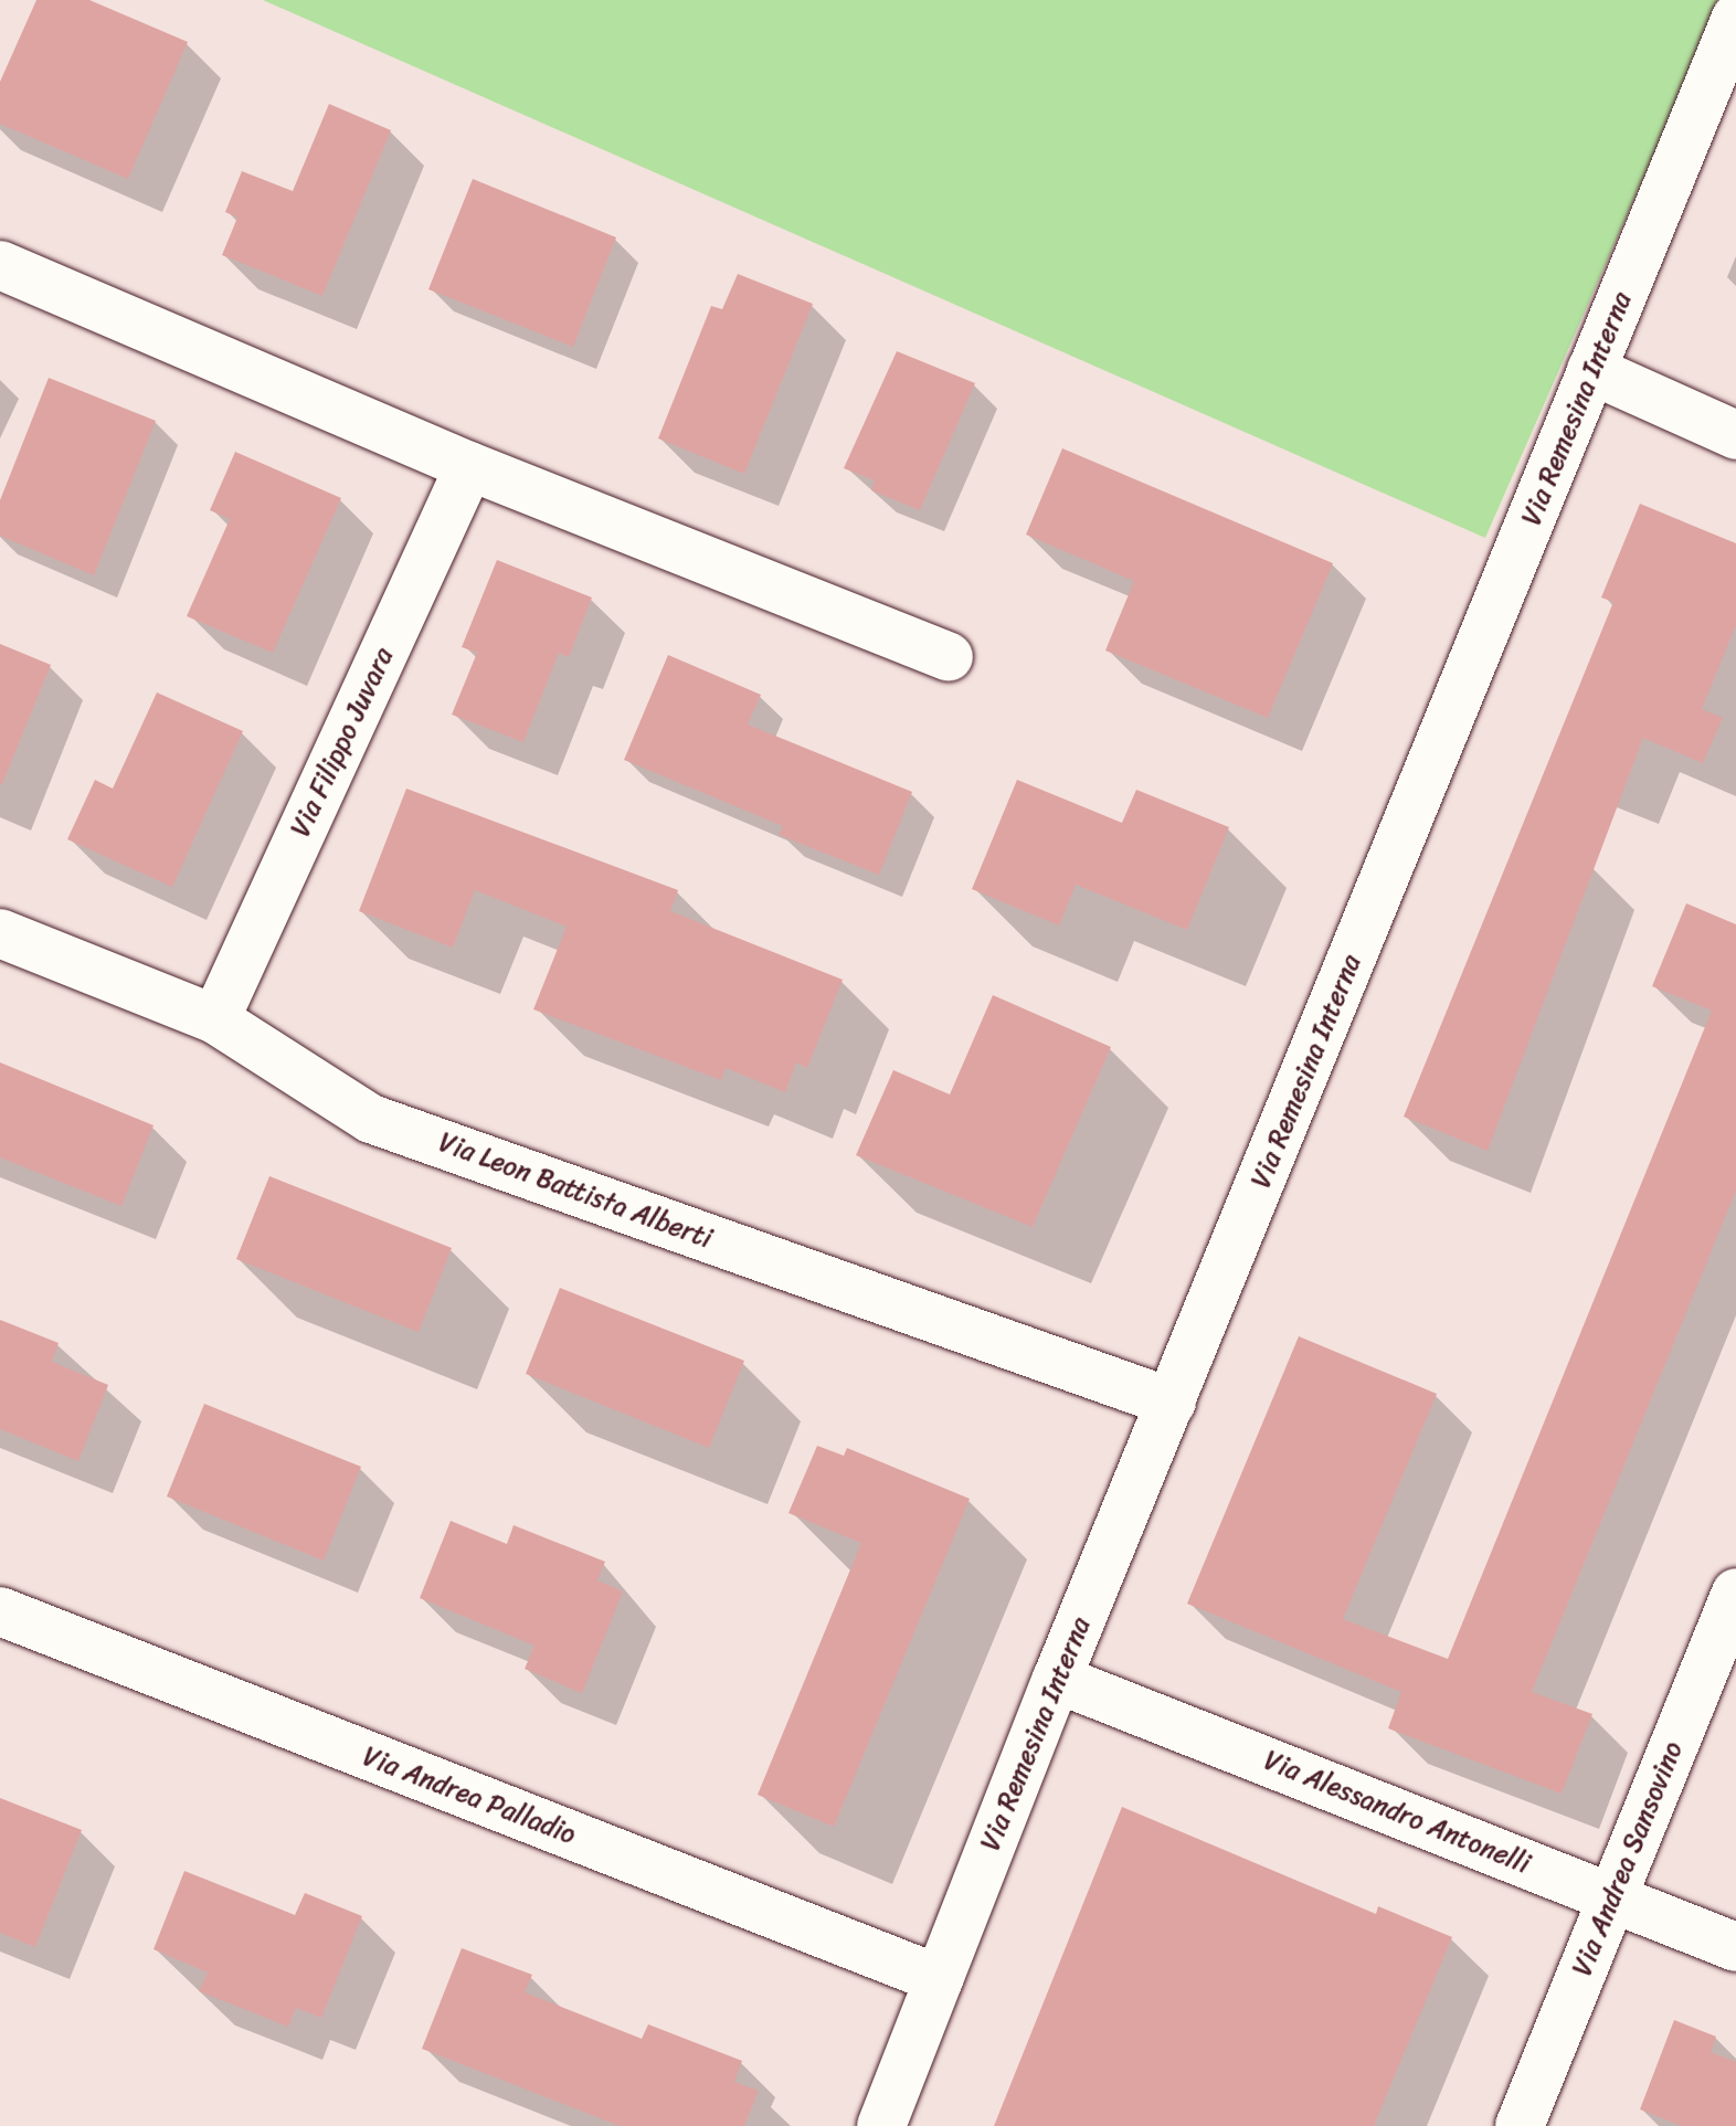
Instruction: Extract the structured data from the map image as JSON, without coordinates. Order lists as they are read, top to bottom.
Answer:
{
  "streets": {
    "street": [
      "Via Remesina Interna",
      "Via Filippo Juvara",
      "Via Leon Battista Alberti",
      "Via Andrea Palladio",
      "Via Alessandro Antonelli",
      "Via Andrea Sansovino"
    ]
  },
  "crossings": [
    ["Via Remesina Interna", "Via Leon Battista Alberti"],
    ["Via Remesina Interna", "Via Andrea Palladio"],
    ["Via Remesina Interna", "Via Alessandro Antonelli"],
    ["Via Filippo Juvara", "Via Leon Battista Alberti"],
    ["Via Alessandro Antonelli", "Via Andrea Sansovino"]
  ]
}
